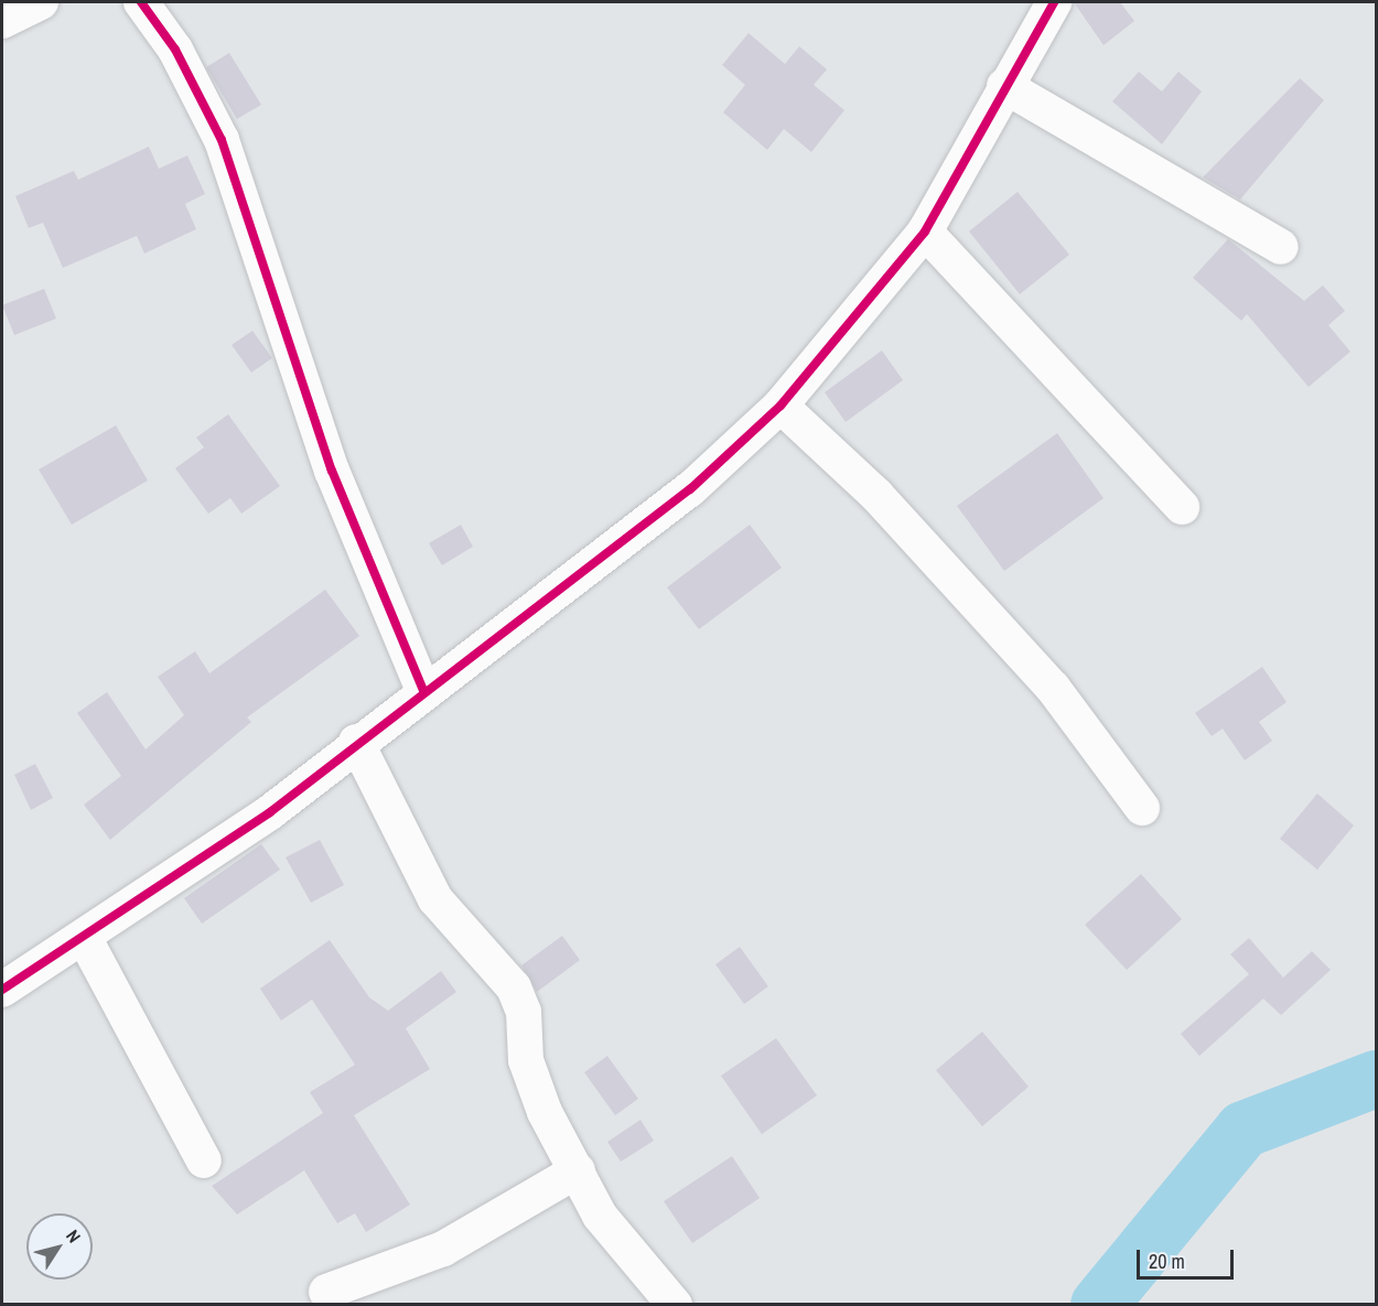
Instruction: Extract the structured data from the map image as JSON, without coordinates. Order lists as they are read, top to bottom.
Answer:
{
  "scale_bar": "20 m",
  "north": "top right"
}
